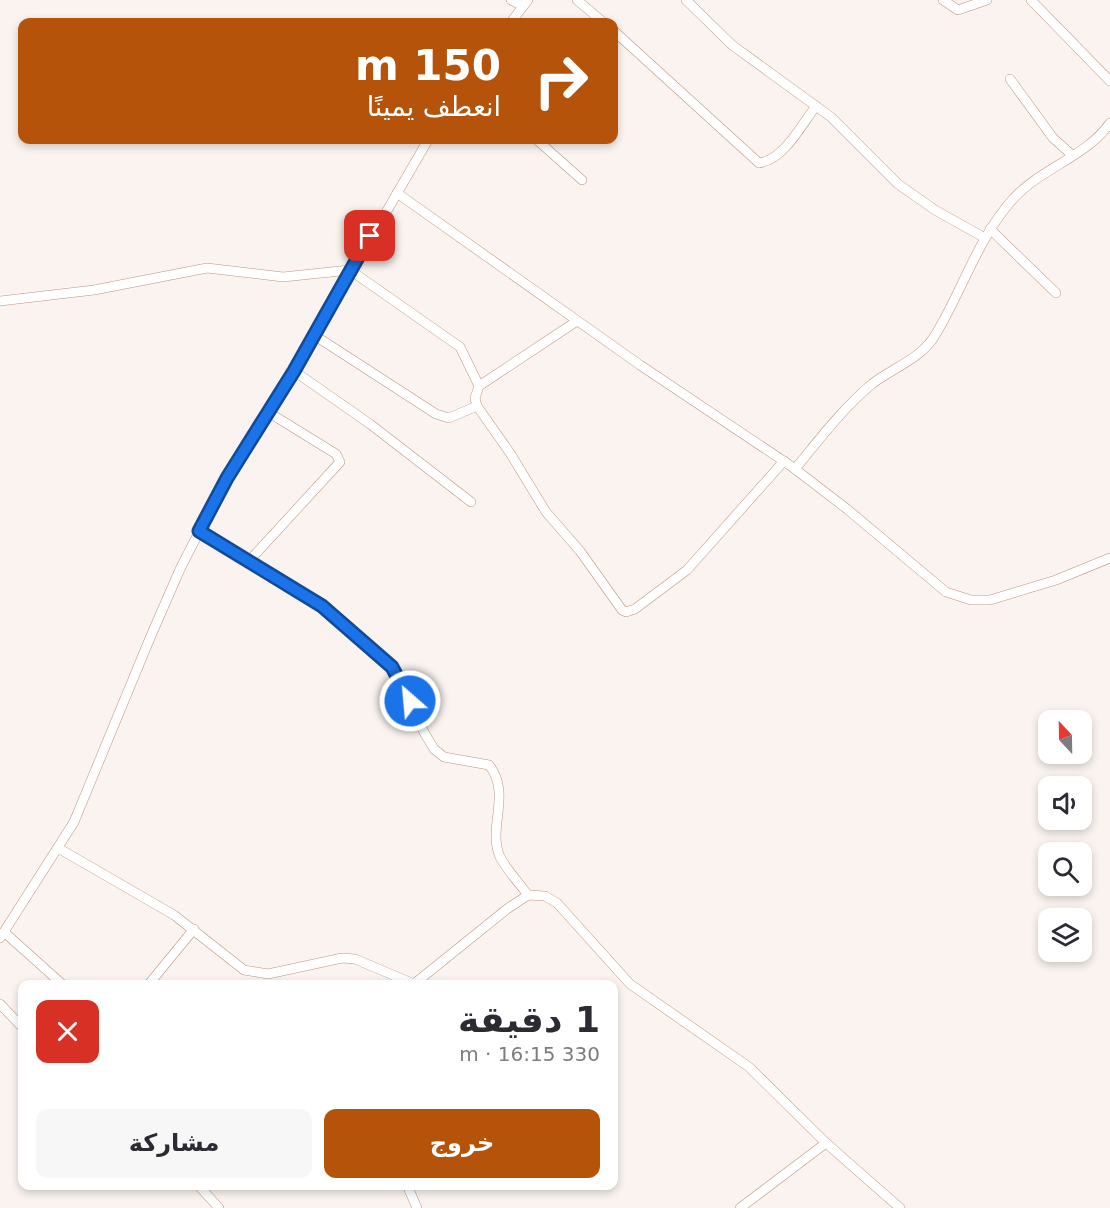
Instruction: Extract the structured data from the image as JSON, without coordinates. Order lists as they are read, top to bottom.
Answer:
{
  "north": "top",
  "page": {
    "turn": ["150 m", "انعطف يمينًا"],
    "heading": ["1 دقيقة", "330 m · 16:15"],
    "buttons": ["خروج", "مشاركة"]
  }
}
